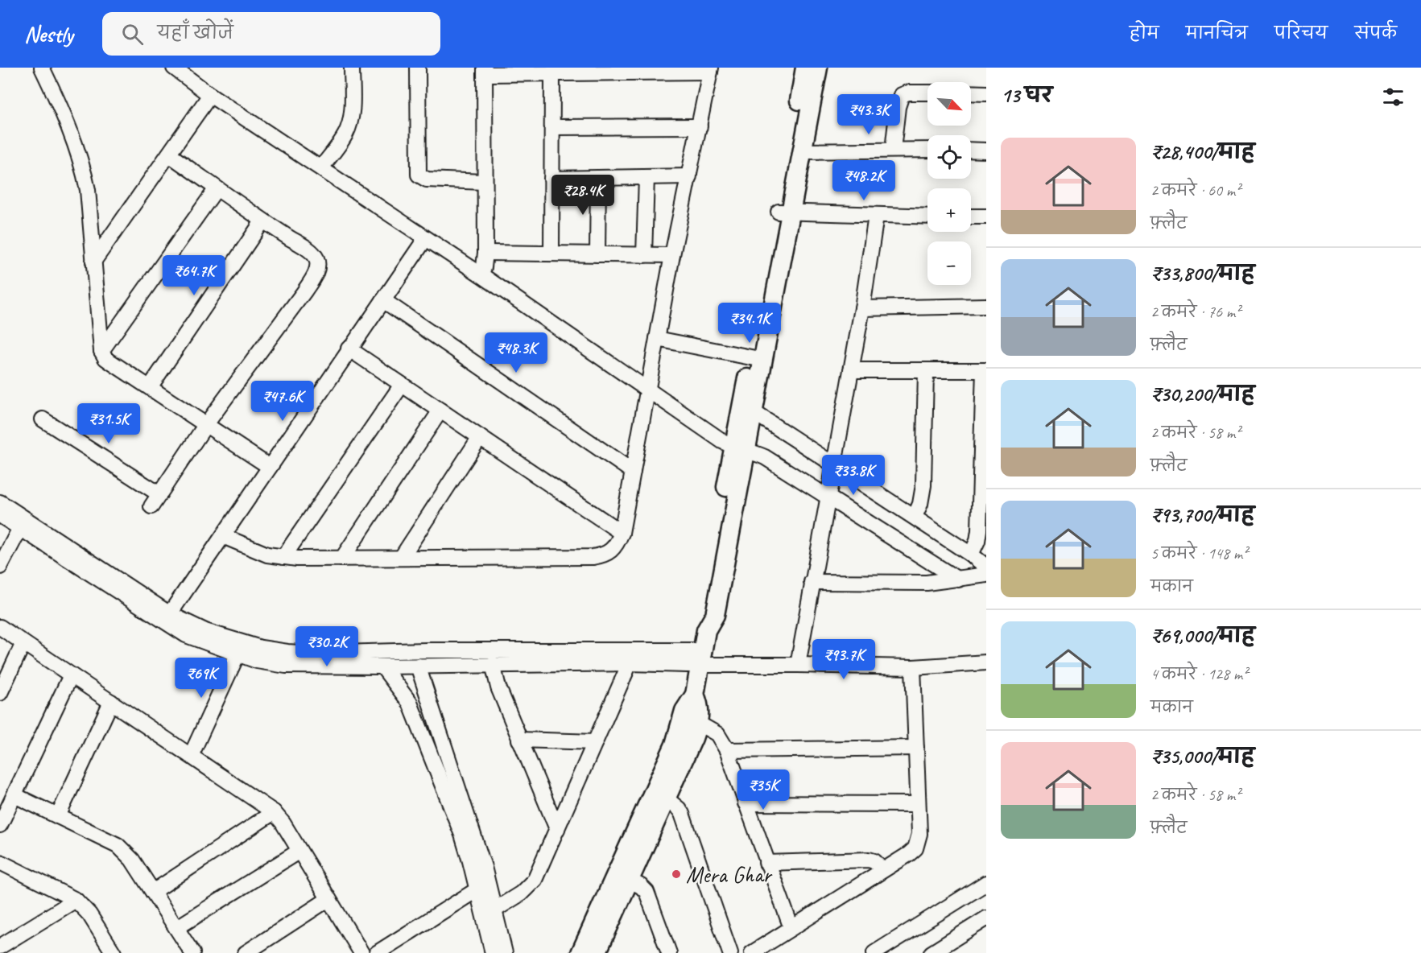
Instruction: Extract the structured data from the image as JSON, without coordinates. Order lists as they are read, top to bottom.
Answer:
{
  "places": ["Mera Ghar"],
  "north": "bottom right",
  "page": {
    "header": "Nestly",
    "search": "यहाँ खोजें",
    "nav": [
      "होम",
      "मानचित्र",
      "परिचय",
      "संपर्क"
    ],
    "heading": "13 घर",
    "map_buttons": ["+", "−"],
    "price": [
      "₹43.3K",
      "₹48.2K",
      "₹28.4K",
      "₹64.7K",
      "₹34.1K",
      "₹48.3K",
      "₹47.6K",
      "₹31.5K",
      "₹33.8K",
      "₹30.2K",
      "₹93.7K",
      "₹69K",
      "₹35K"
    ],
    "list": [
      {
        "name": "₹28,400/माह",
        "note": "2 कमरे · 60 m² · फ़्लैट"
      },
      {
        "name": "₹33,800/माह",
        "note": "2 कमरे · 76 m² · फ़्लैट"
      },
      {
        "name": "₹30,200/माह",
        "note": "2 कमरे · 58 m² · फ़्लैट"
      },
      {
        "name": "₹93,700/माह",
        "note": "5 कमरे · 148 m² · मकान"
      },
      {
        "name": "₹69,000/माह",
        "note": "4 कमरे · 128 m² · मकान"
      },
      {
        "name": "₹35,000/माह",
        "note": "2 कमरे · 58 m² · फ़्लैट"
      }
    ]
  }
}
